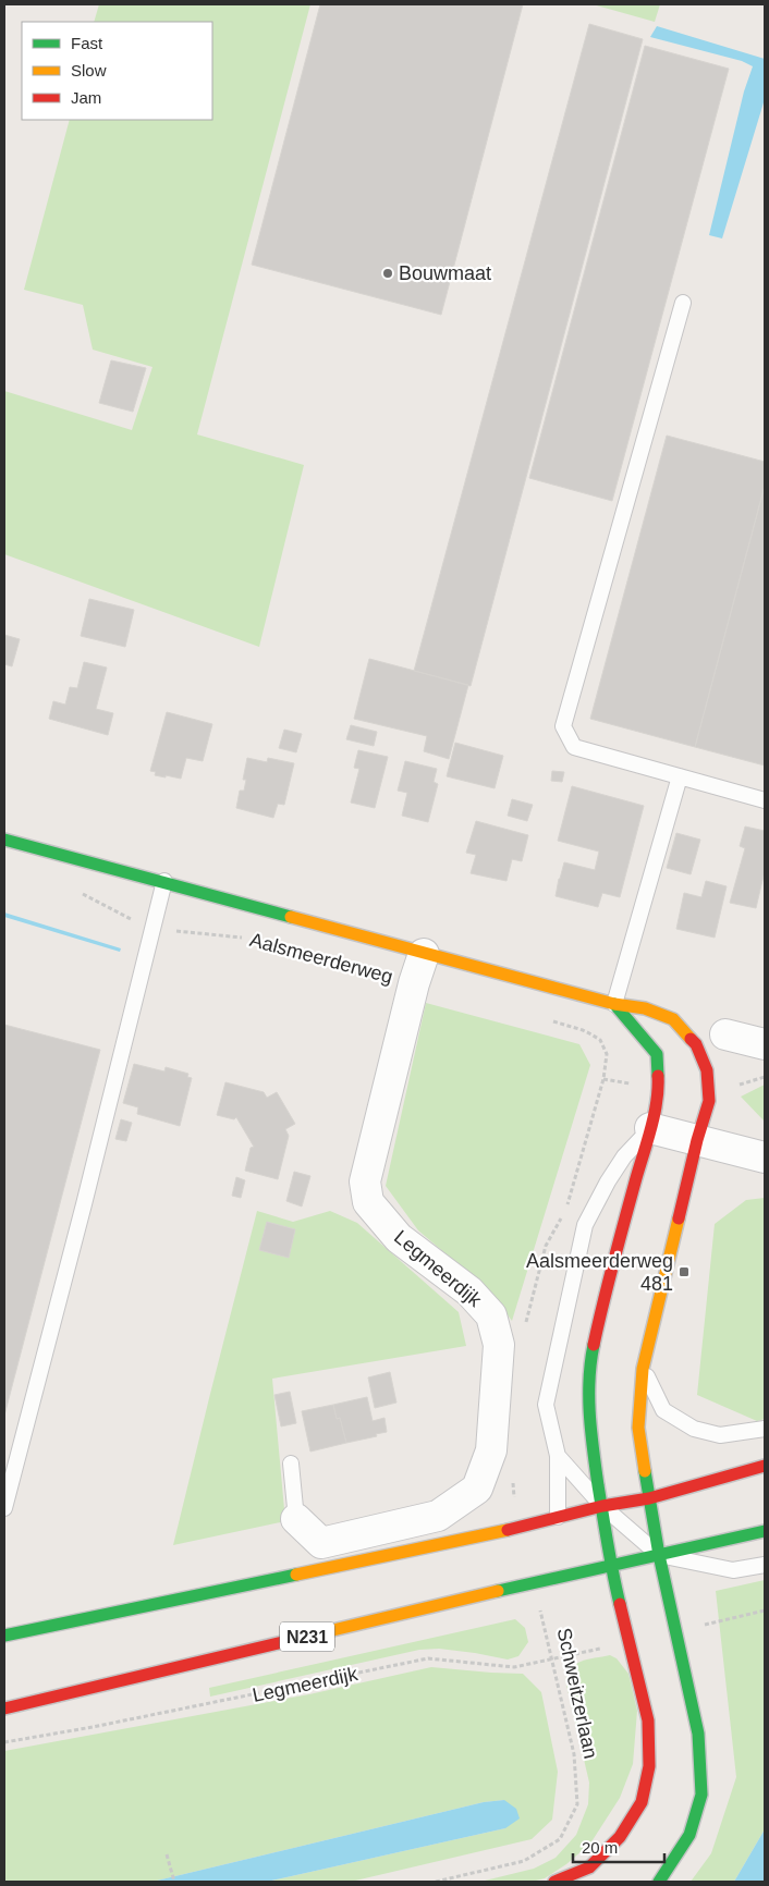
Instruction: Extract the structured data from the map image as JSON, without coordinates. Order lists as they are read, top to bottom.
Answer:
{
  "streets": {
    "street": ["Aalsmeerderweg", "Legmeerdijk", "N231"],
    "path": ["Schweitzerlaan"]
  },
  "crossings": [
    ["Aalsmeerderweg", "Legmeerdijk"],
    ["Aalsmeerderweg", "N231"],
    ["Legmeerdijk", "Schweitzerlaan"],
    ["N231", "Schweitzerlaan"]
  ],
  "places": {
    "other": ["Bouwmaat"],
    "transit": ["Aalsmeerderweg 481"]
  },
  "legend": ["Fast", "Slow", "Jam"],
  "scale_bar": "20 m"
}
